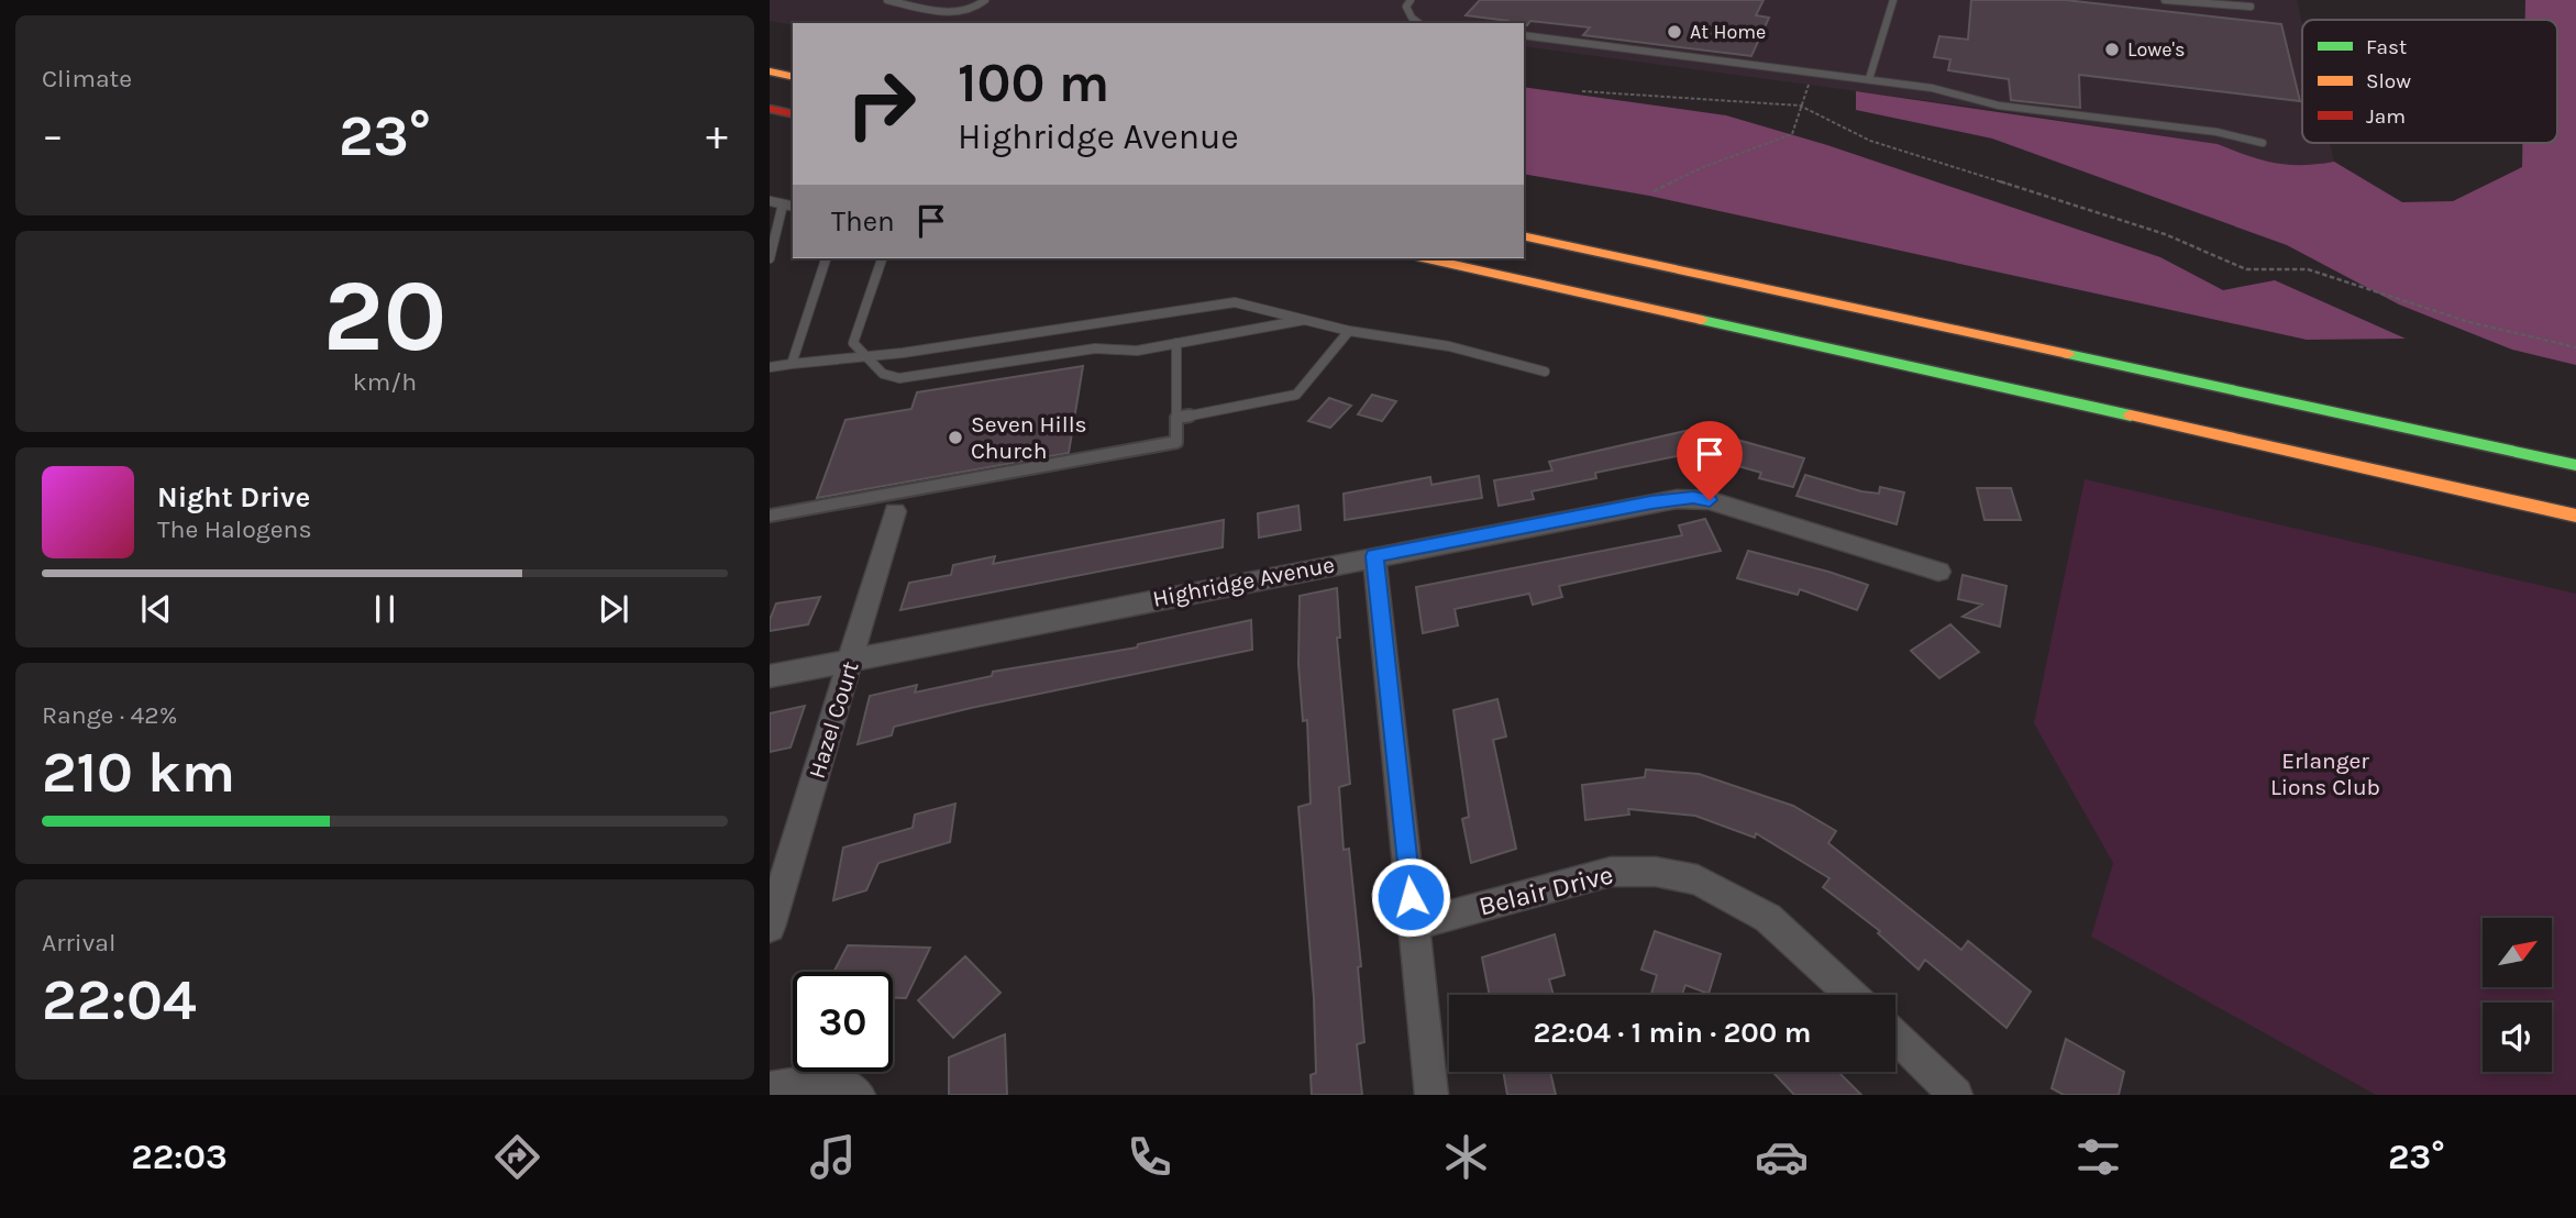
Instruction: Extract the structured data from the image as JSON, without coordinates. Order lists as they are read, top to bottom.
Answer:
{
  "streets": {
    "street": ["Highridge Avenue", "Hazel Court", "Belair Drive"]
  },
  "crossings": [
    ["Highridge Avenue", "Hazel Court"]
  ],
  "parks": ["Erlanger Lions Club"],
  "places": ["At Home", "Lowe's", "Seven Hills Church"],
  "legend": ["Fast", "Slow", "Jam"],
  "north": "top right",
  "page": {
    "tile": [
      "Climate",
      ["20", "km/h"],
      ["Range · 42%", "210 km"],
      ["Arrival", "22:04"]
    ],
    "turn": ["100 m", "Highridge Avenue"],
    "heat": ["−", "23°", "+"],
    "then": "Then",
    "song": ["Night Drive", "The Halogens"],
    "limit": "30",
    "trip": "22:04 · 1 min · 200 m",
    "tabs": ["22:03", "23°"]
  }
}
